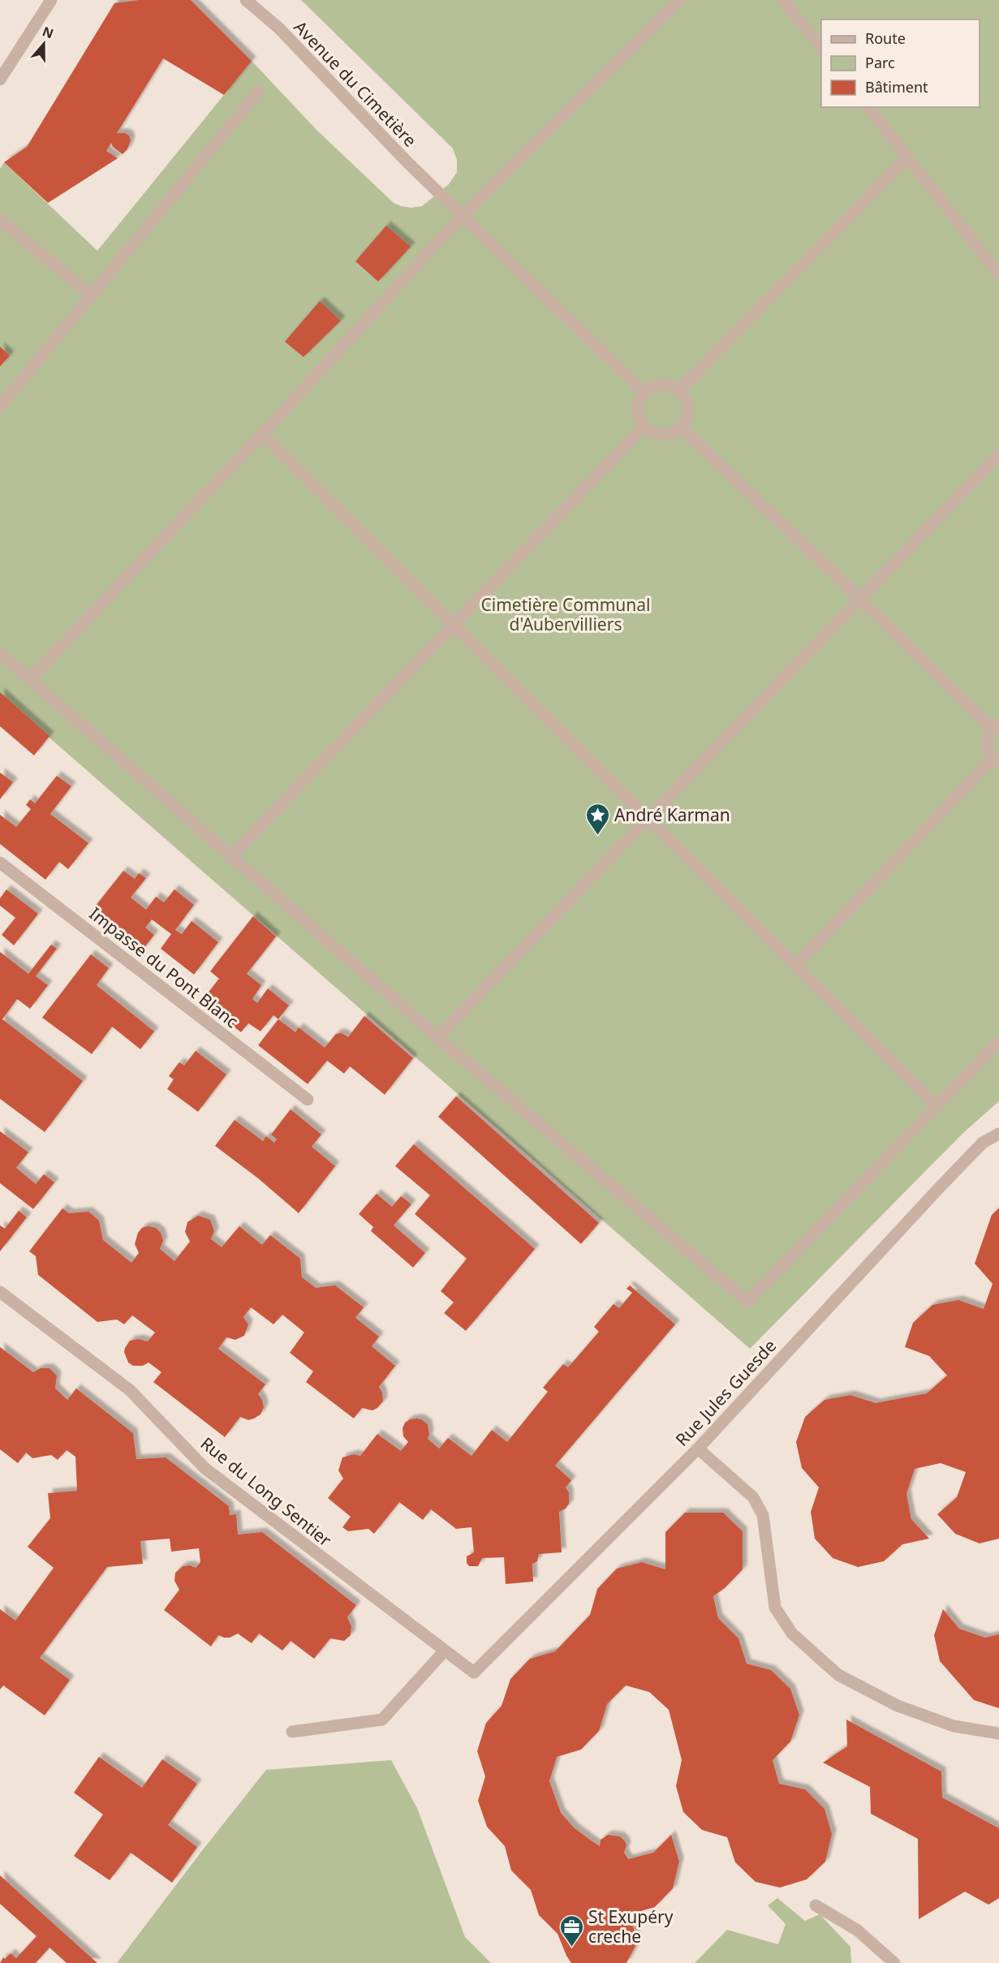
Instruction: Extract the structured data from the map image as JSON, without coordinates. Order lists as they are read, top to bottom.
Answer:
{
  "streets": {
    "street": [
      "Avenue du Cimetière",
      "Impasse du Pont Blanc",
      "Rue Jules Guesde",
      "Rue du Long Sentier"
    ]
  },
  "crossings": [
    ["Rue Jules Guesde", "Rue du Long Sentier"]
  ],
  "parks": ["Cimetière Communal d'Aubervilliers"],
  "places": {
    "place": ["André Karman"],
    "office": ["St Exupéry creche"]
  },
  "legend": ["Route", "Parc", "Bâtiment"],
  "north": "top"
}
